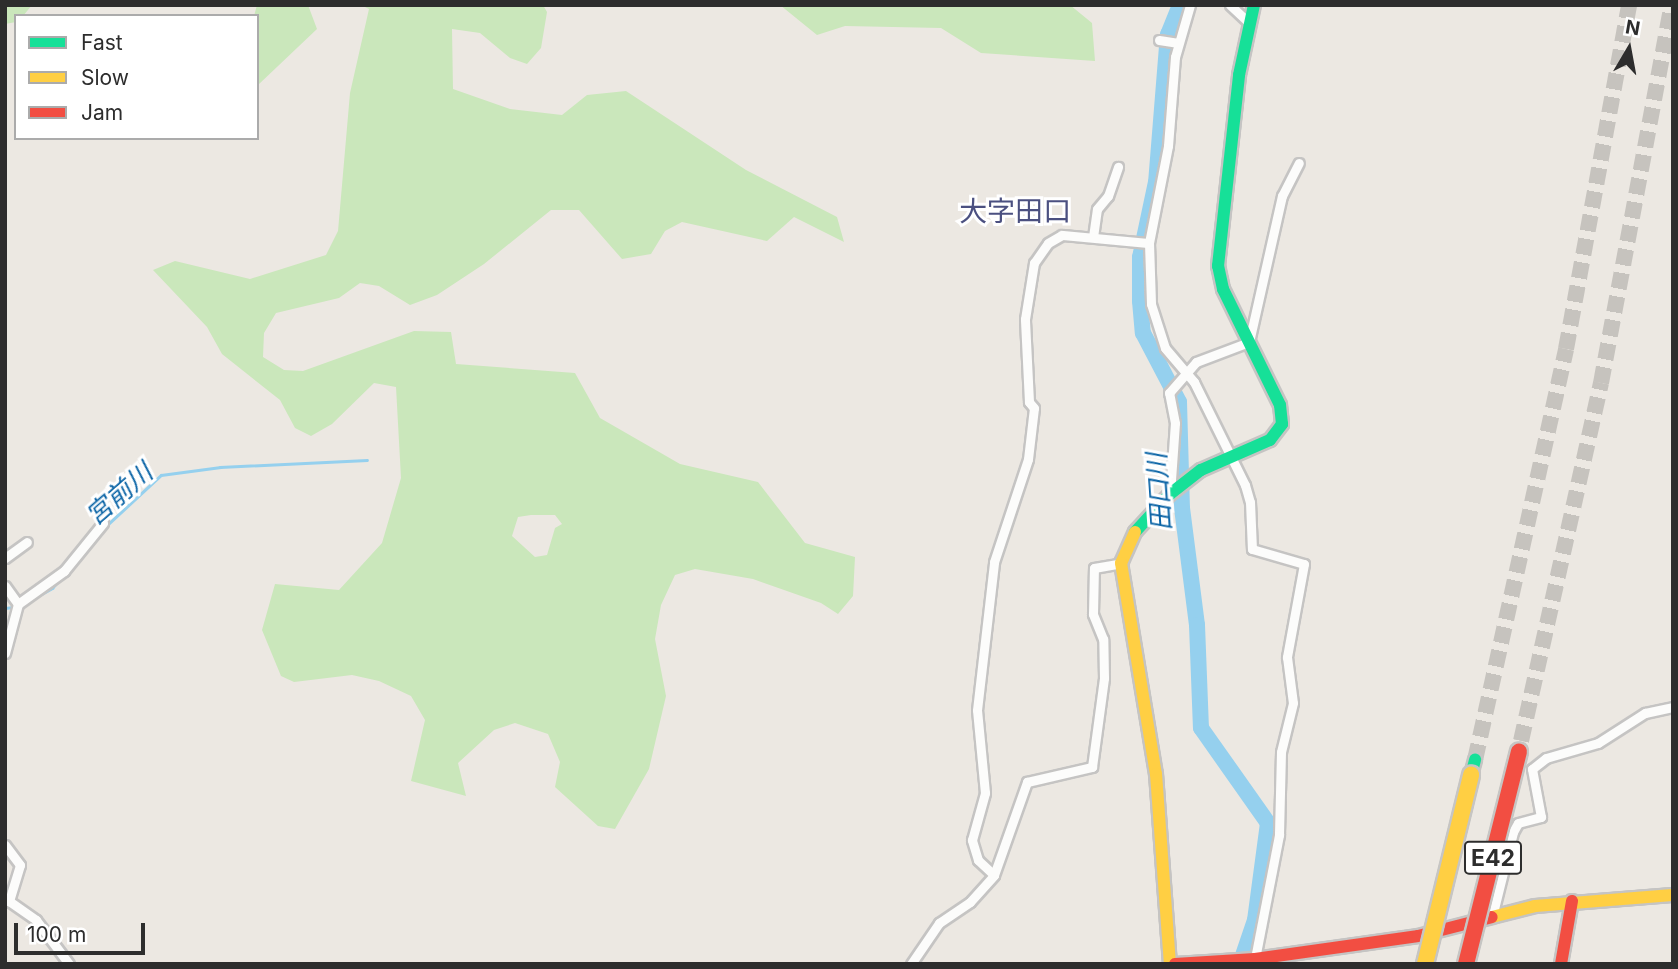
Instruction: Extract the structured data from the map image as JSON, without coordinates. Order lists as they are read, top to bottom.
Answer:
{
  "streets": {
    "main road": ["E42"]
  },
  "districts": ["大字田口"],
  "water": ["田口川", "宮前川"],
  "legend": ["Fast", "Slow", "Jam"],
  "scale_bar": "100 m",
  "north": "top"
}
